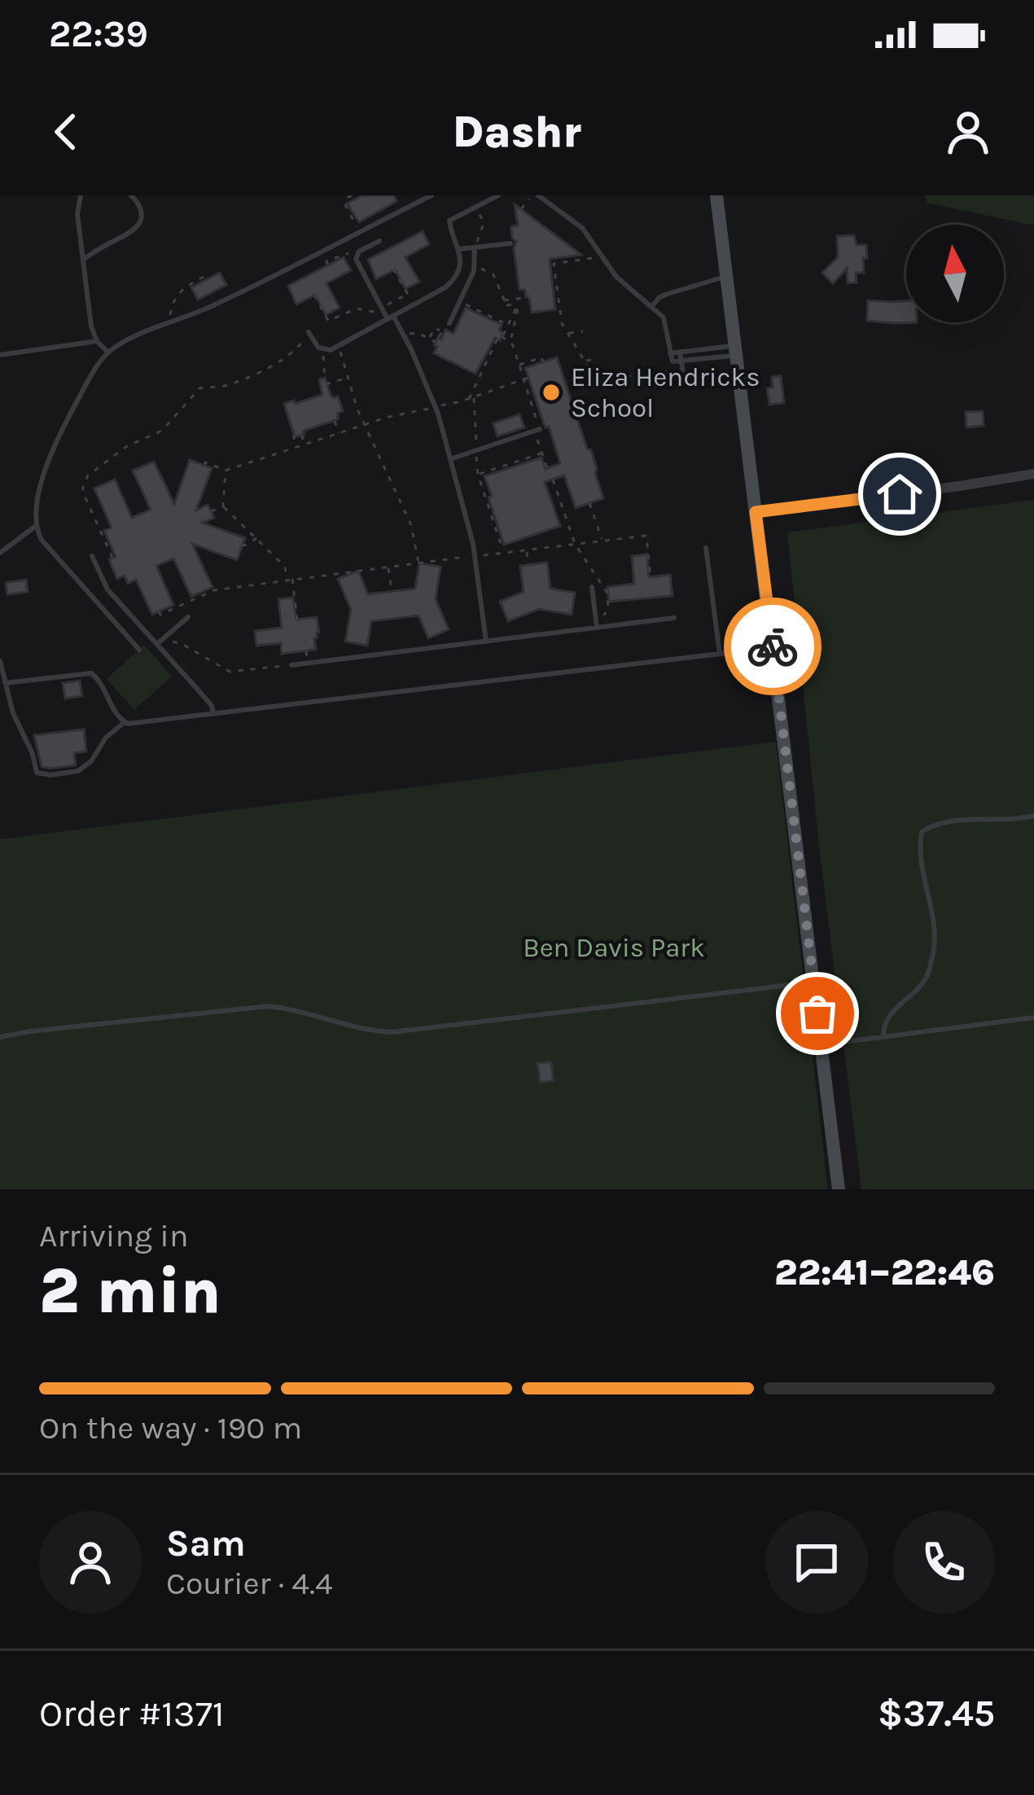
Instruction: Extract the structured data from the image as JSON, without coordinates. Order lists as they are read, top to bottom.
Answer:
{
  "parks": ["Ben Davis Park"],
  "places": ["Eliza Hendricks School"],
  "north": "top",
  "page": {
    "status": "22:39",
    "header": "Dashr",
    "heading": ["2 min", "Arriving in", "22:41–22:46"],
    "panel": [
      "Sam",
      "Courier · 4.4",
      "Order #1371",
      "$37.45"
    ],
    "bar": "On the way · 190 m"
  }
}
